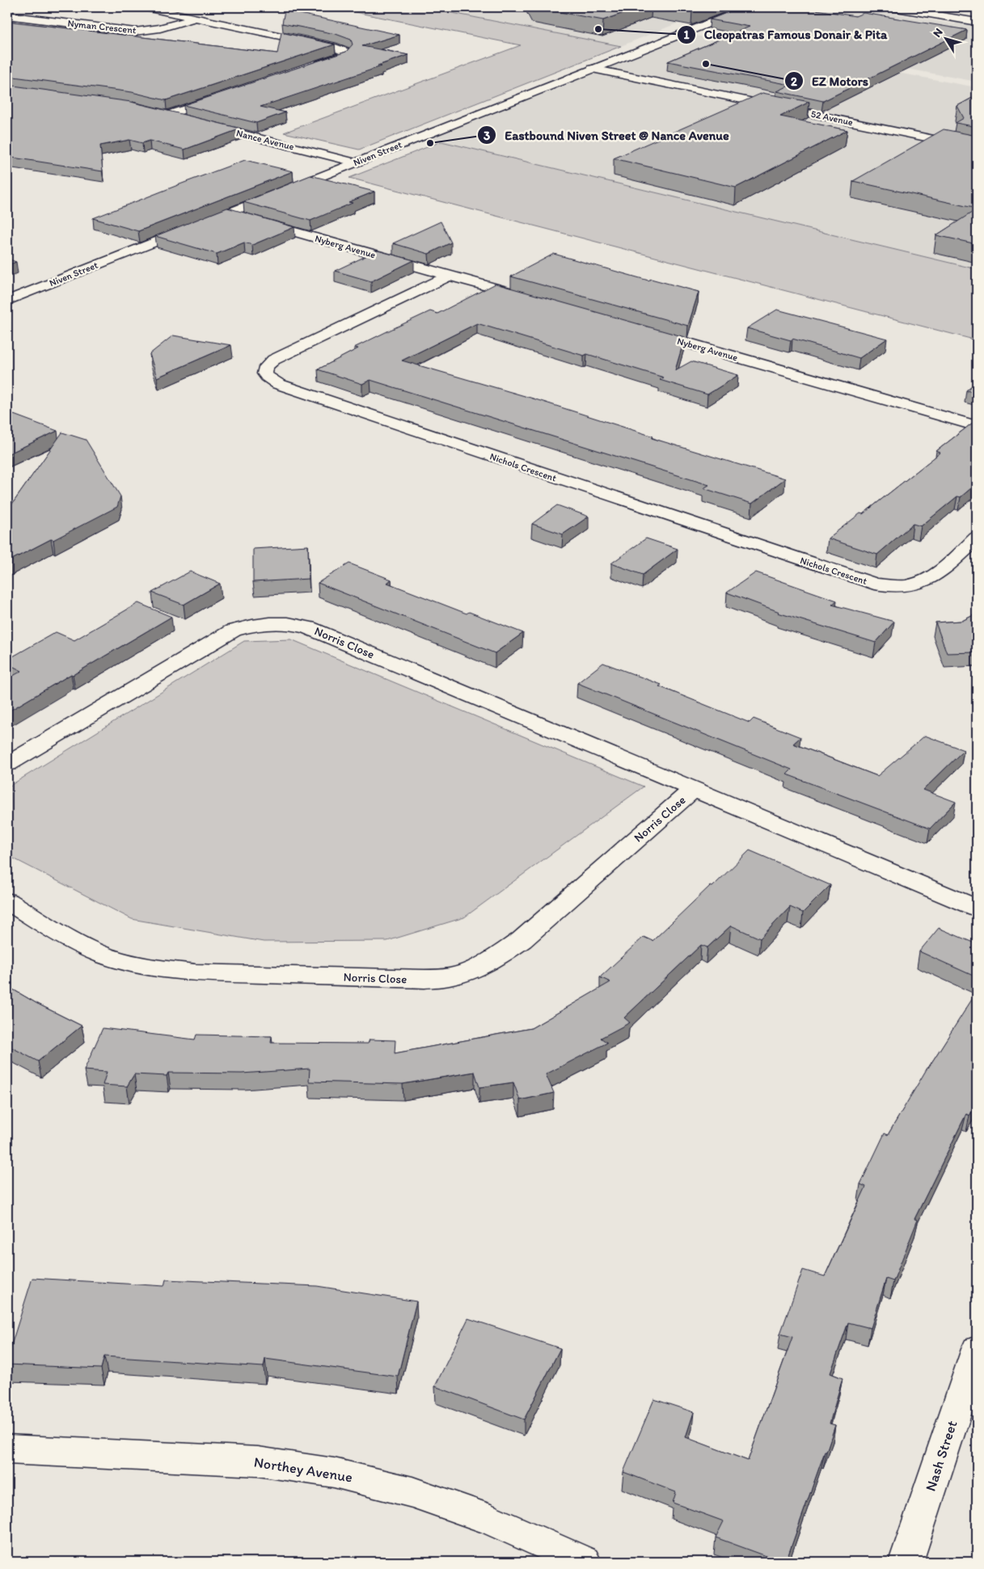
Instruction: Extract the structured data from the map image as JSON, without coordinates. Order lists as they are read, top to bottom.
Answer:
{
  "streets": {
    "street": [
      "Nyman Crescent",
      "52 Avenue",
      "Nance Avenue",
      "Niven Street",
      "Nyberg Avenue",
      "Nichols Crescent",
      "Norris Close",
      "Nash Street",
      "Northey Avenue"
    ]
  },
  "crossings": [
    ["52 Avenue", "Niven Street"],
    ["Nance Avenue", "Niven Street"],
    ["Niven Street", "Nyberg Avenue"],
    ["Nyberg Avenue", "Nichols Crescent"]
  ],
  "places": ["Cleopatras Famous Donair & Pita", "EZ Motors", "Eastbound Niven Street @ Nance Avenue"],
  "north": "top left"
}
